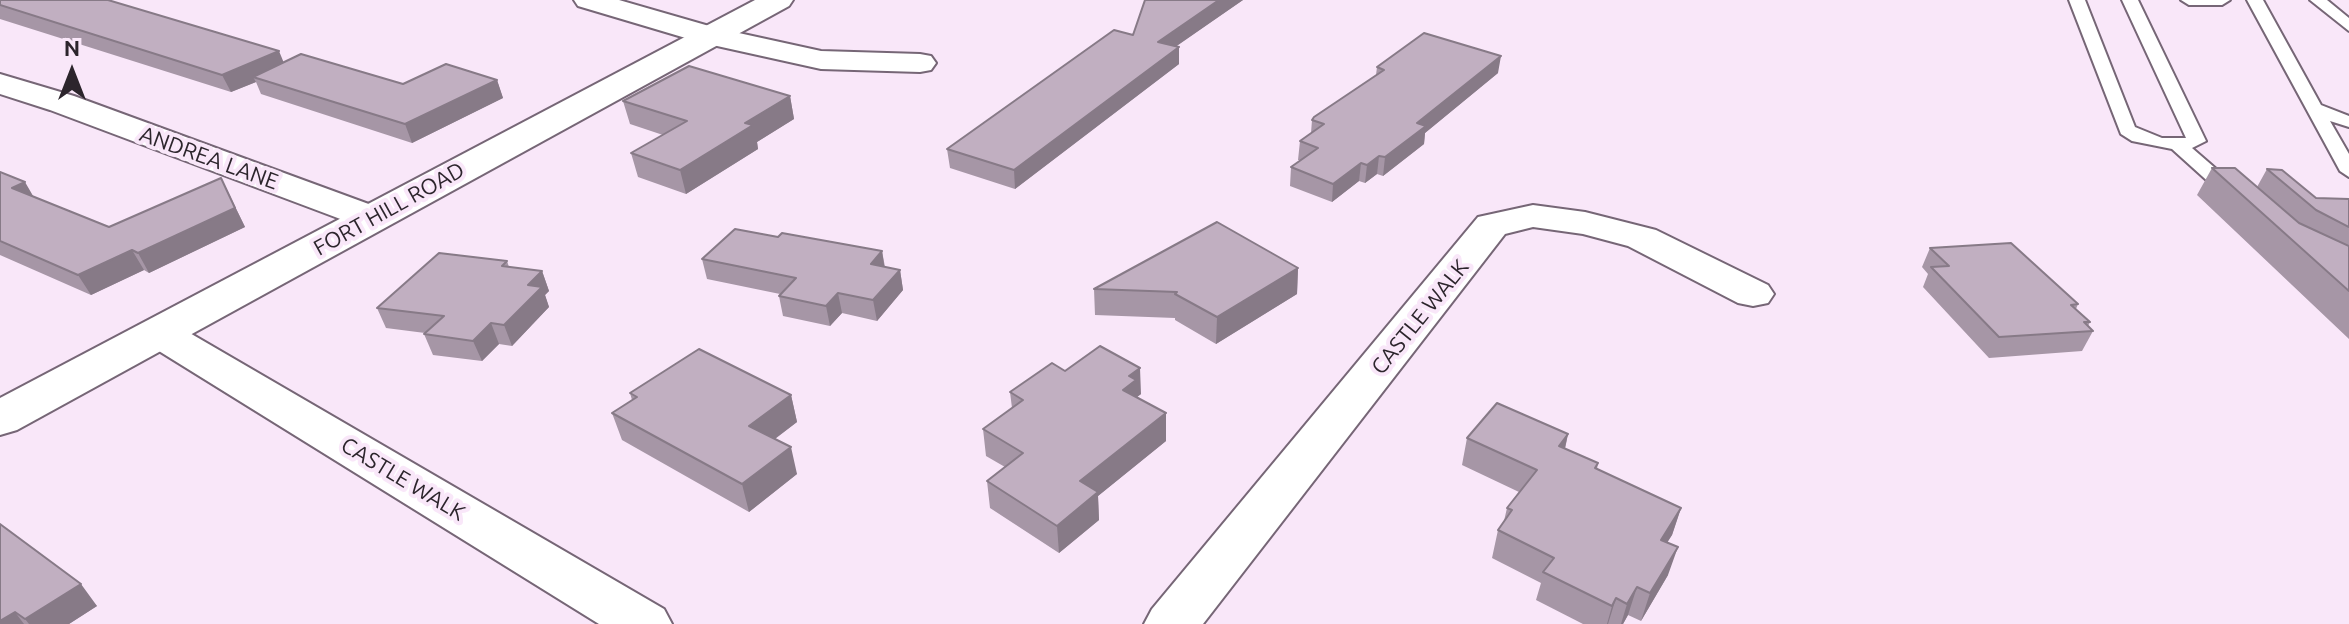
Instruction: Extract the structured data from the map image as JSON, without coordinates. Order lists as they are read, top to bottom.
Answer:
{
  "streets": {
    "street": ["ANDREA LANE", "FORT HILL ROAD", "CASTLE WALK"]
  },
  "crossings": [
    ["ANDREA LANE", "FORT HILL ROAD"],
    ["FORT HILL ROAD", "CASTLE WALK"]
  ],
  "north": "top"
}
